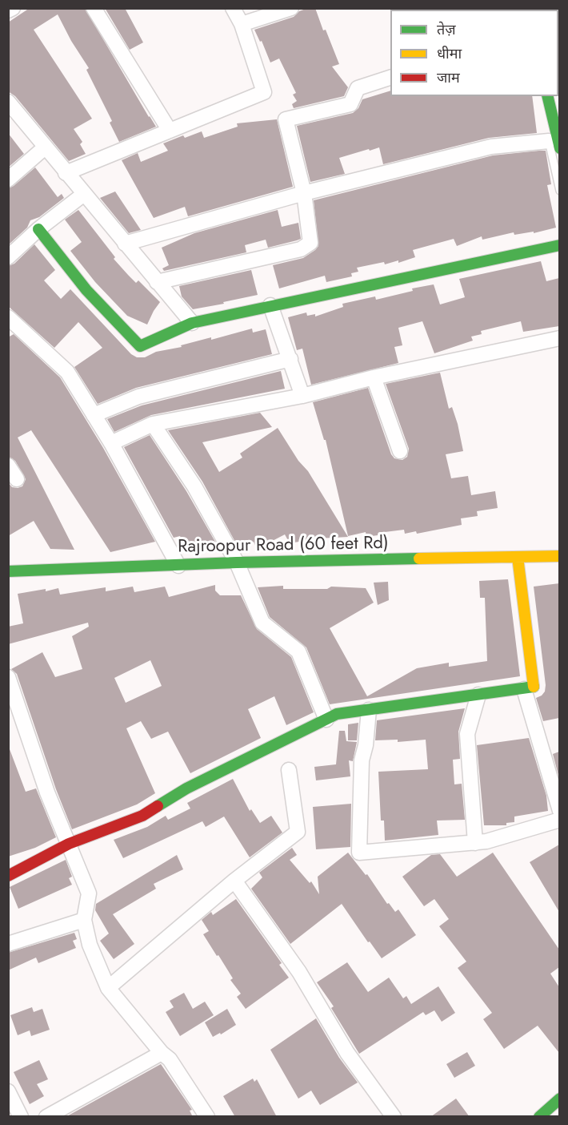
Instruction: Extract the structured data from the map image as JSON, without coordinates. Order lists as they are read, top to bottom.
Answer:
{
  "streets": {
    "street": ["Rajroopur Road (60 feet Rd)"]
  },
  "legend": ["तेज़", "धीमा", "जाम"]
}
